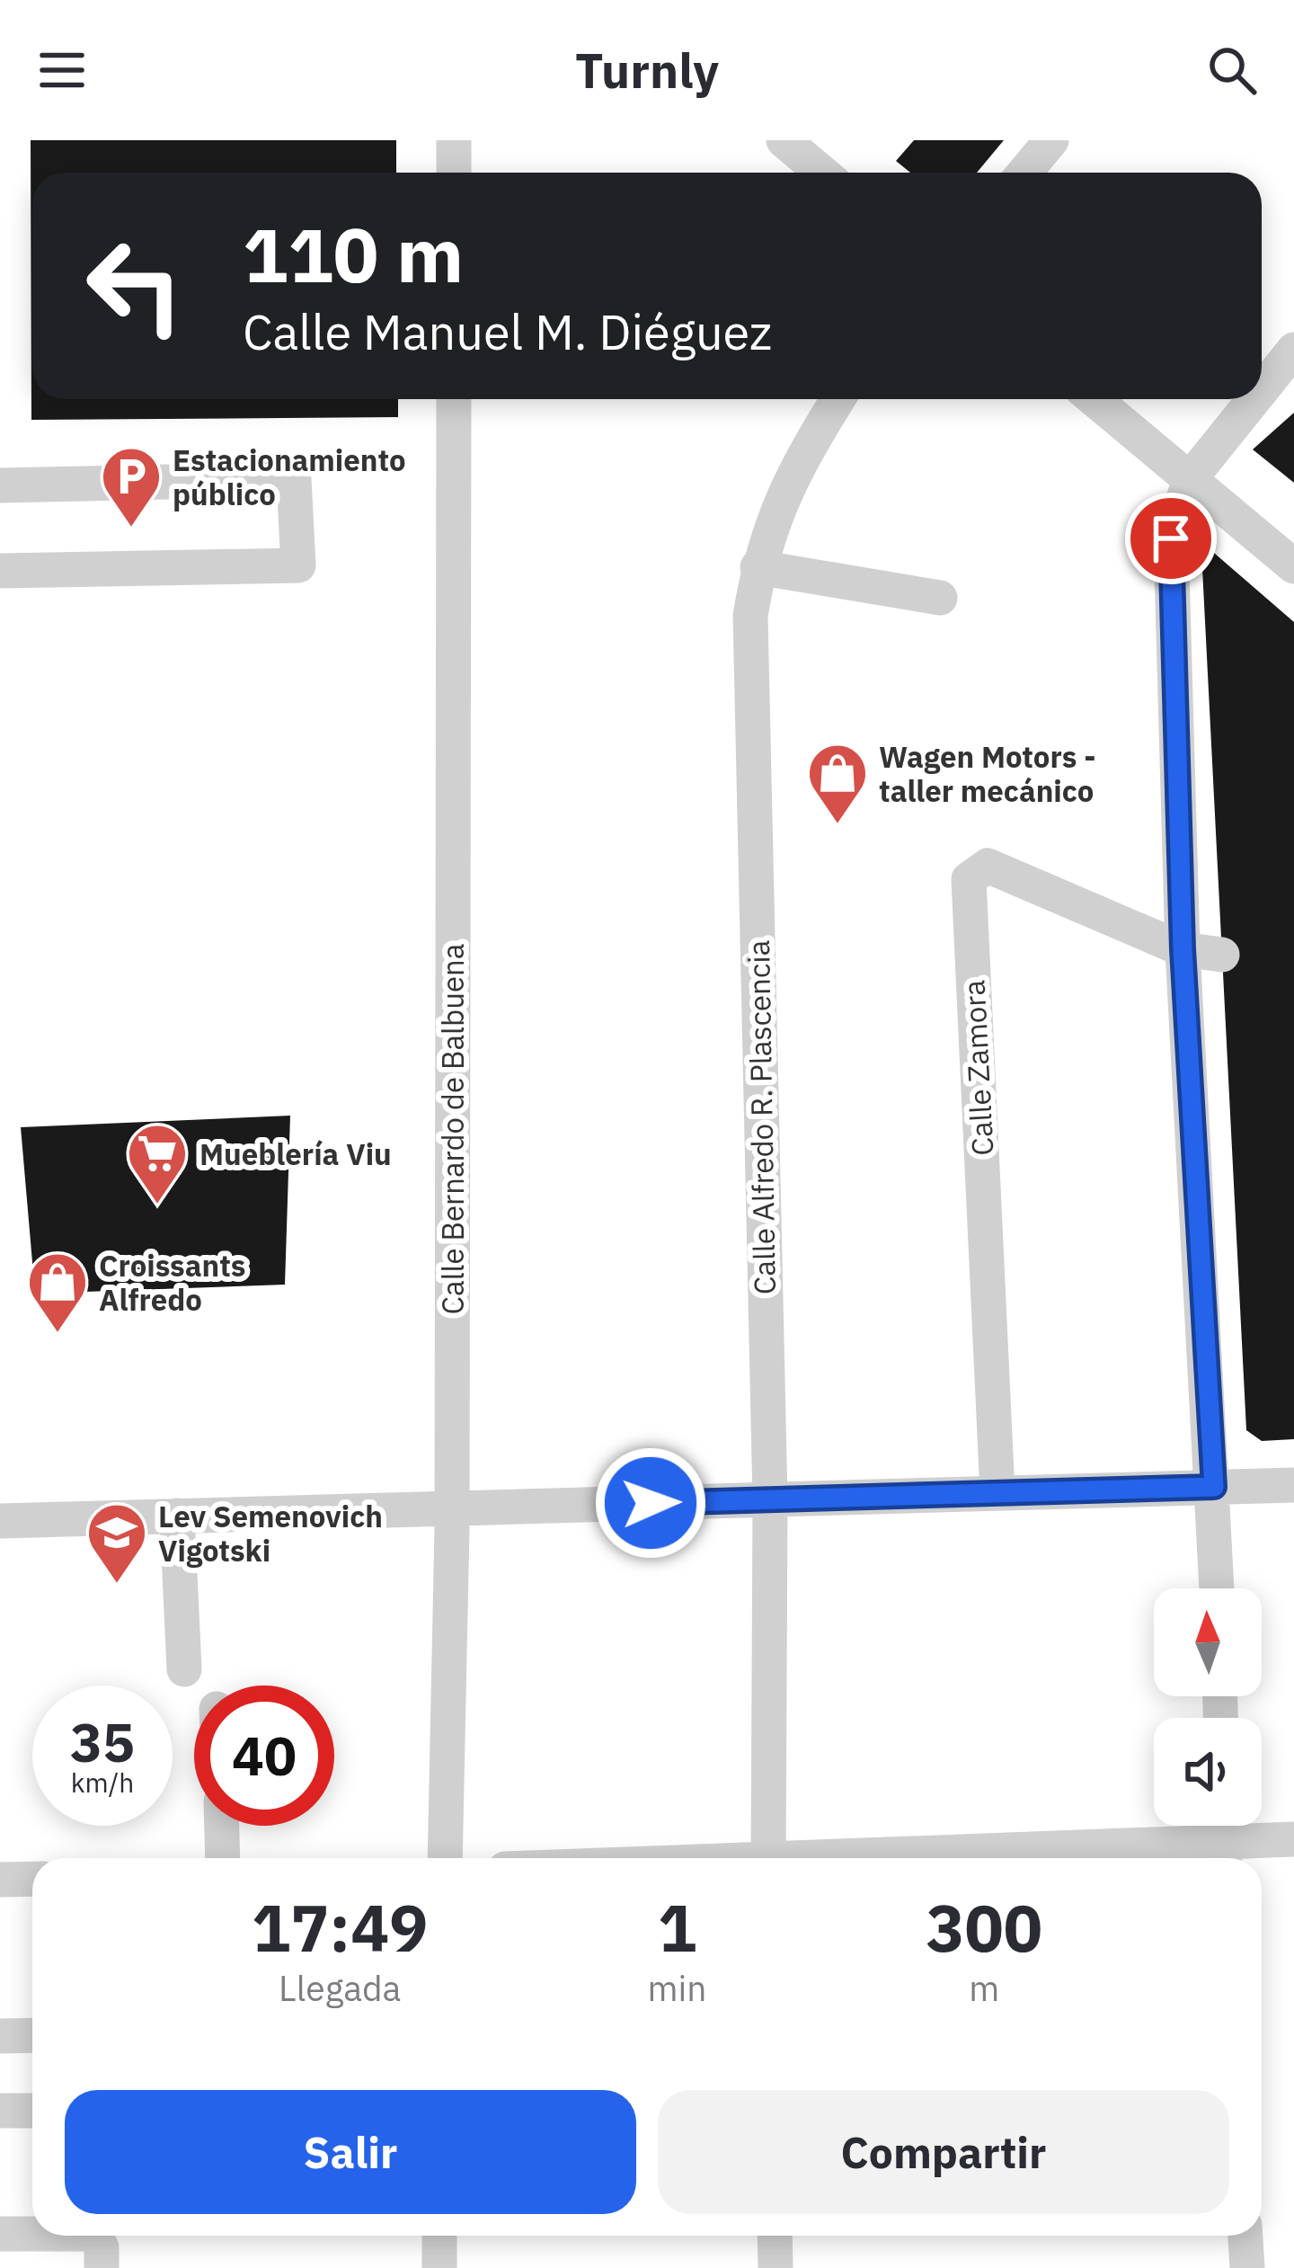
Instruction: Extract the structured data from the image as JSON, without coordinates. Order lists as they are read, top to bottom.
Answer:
{
  "streets": {
    "street": ["Calle Zamora", "Calle Alfredo R. Plascencia", "Calle Bernardo de Balbuena"]
  },
  "places": {
    "parking": ["Estacionamiento público"],
    "shop": ["Wagen Motors - taller mecánico", "Croissants Alfredo"],
    "supermarket": ["Mueblería Viu"],
    "school or university": ["Lev Semenovich Vigotski"]
  },
  "north": "top",
  "page": {
    "header": "Turnly",
    "turn": ["110 m", "Calle Manuel M. Diéguez"],
    "speed": "35 km/h",
    "limit": "40",
    "eta": [
      "17:49",
      "Llegada",
      "1",
      "min",
      "300",
      "m"
    ],
    "buttons": ["Salir", "Compartir"]
  }
}
